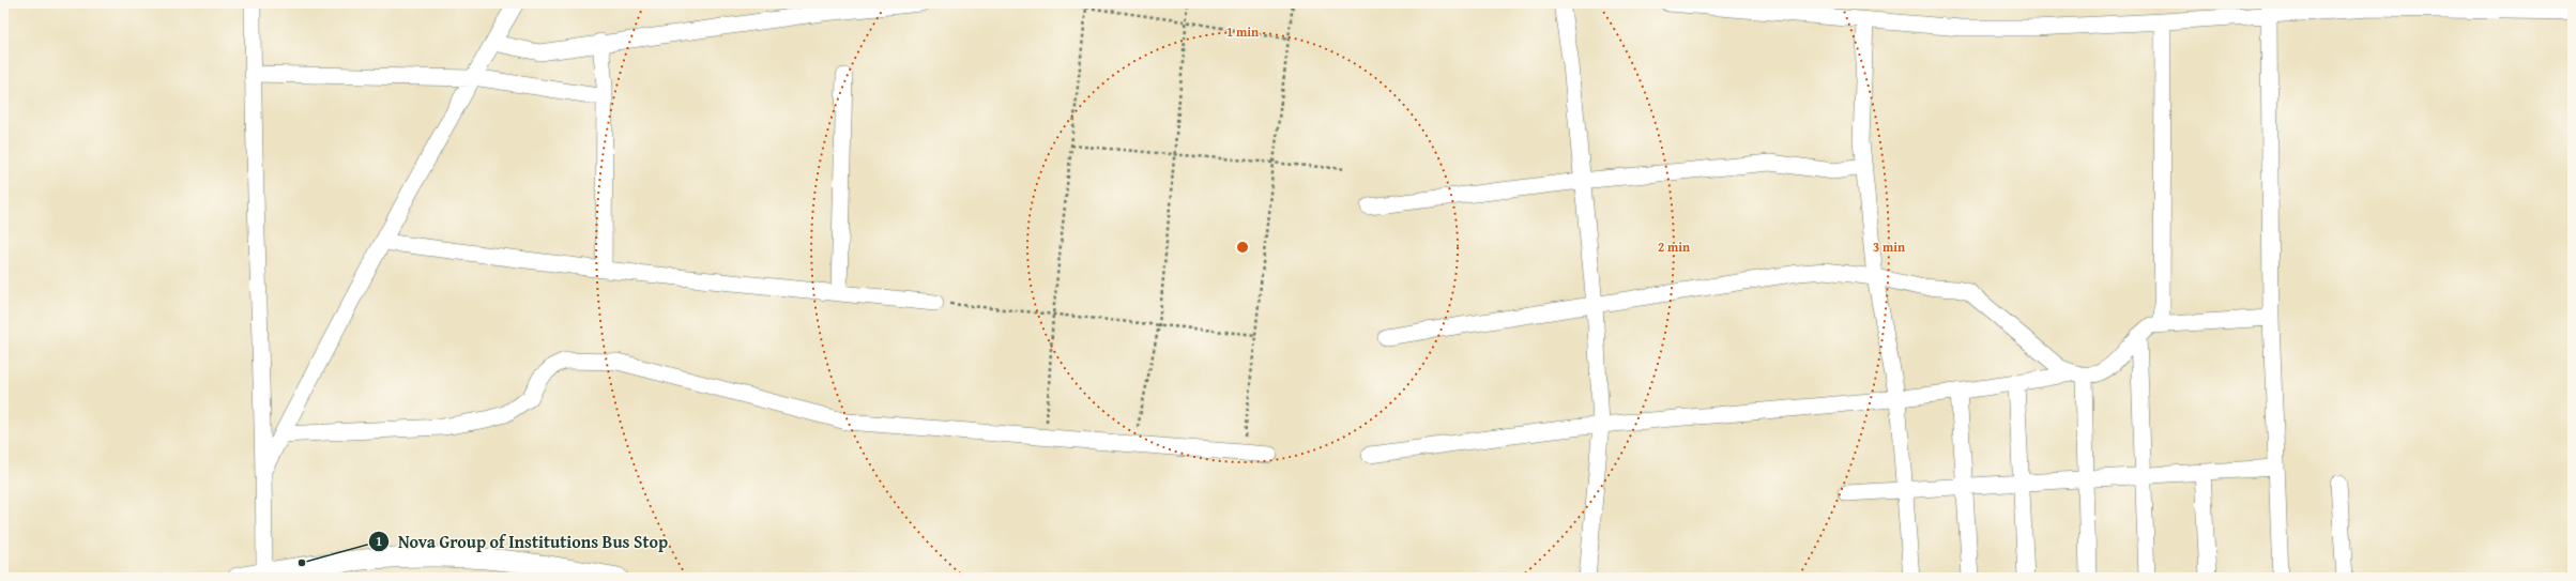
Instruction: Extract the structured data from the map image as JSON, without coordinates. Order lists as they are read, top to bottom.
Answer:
{
  "places": ["Nova Group of Institutions Bus Stop"],
  "rings": ["1 min", "2 min", "3 min"]
}
